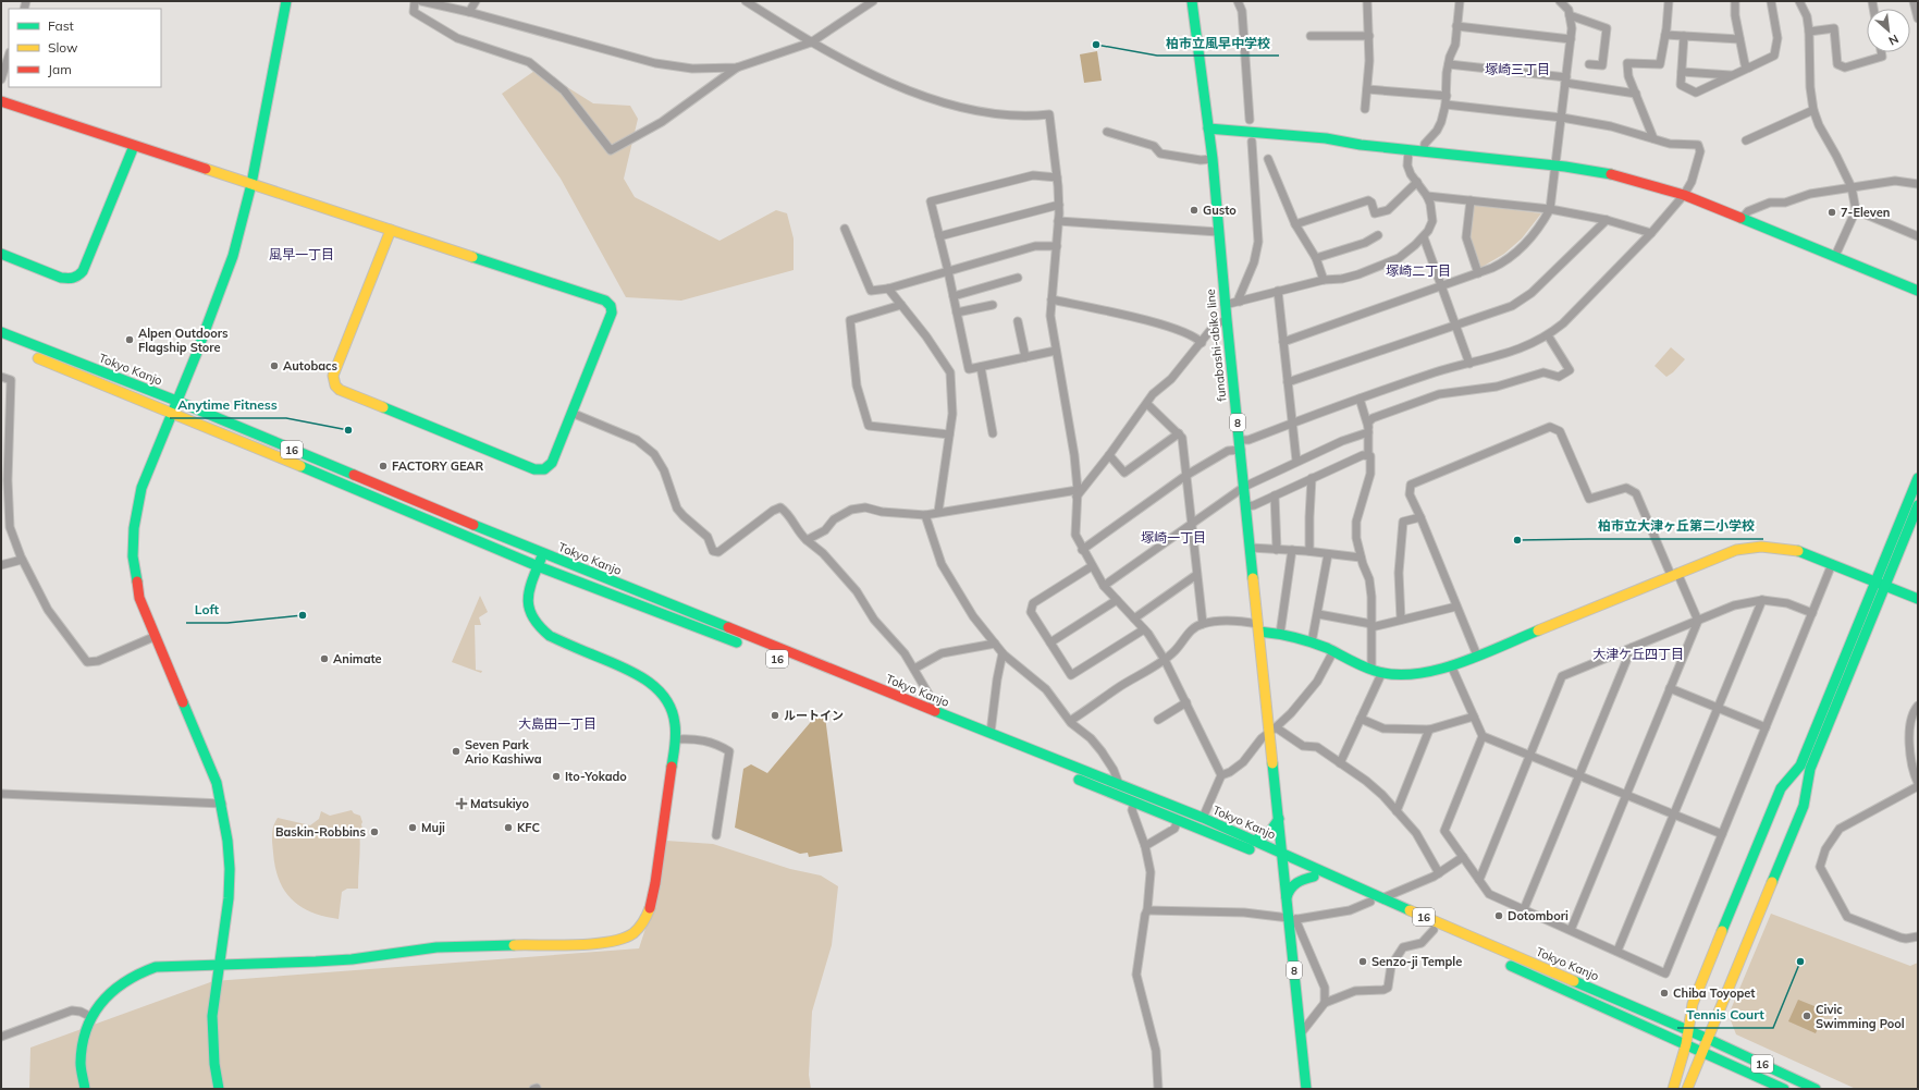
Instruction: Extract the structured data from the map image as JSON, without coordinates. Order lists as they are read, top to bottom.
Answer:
{
  "streets": {
    "main road": [
      "funabashi-abiko line",
      "Tokyo Kanjo",
      "8",
      "16"
    ]
  },
  "crossings": [
    ["funabashi-abiko line", "8"],
    ["Tokyo Kanjo", "8"]
  ],
  "districts": [
    "塚崎三丁目",
    "風早一丁目",
    "塚崎二丁目",
    "塚崎一丁目",
    "大津ケ丘四丁目",
    "大島田一丁目"
  ],
  "places": {
    "other": [
      "柏市立風早中学校",
      "Gusto",
      "7-Eleven",
      "Alpen Outdoors Flagship Store",
      "Autobacs",
      "Anytime Fitness",
      "FACTORY GEAR",
      "柏市立大津ヶ丘第二小学校",
      "Loft",
      "Animate",
      "ルートイン",
      "Seven Park Ario Kashiwa",
      "Ito-Yokado",
      "Muji",
      "KFC",
      "Baskin-Robbins",
      "Dotombori",
      "Senzo-ji Temple",
      "Tennis Court",
      "Chiba Toyopet",
      "Civic Swimming Pool"
    ],
    "health": ["Matsukiyo"]
  },
  "legend": ["Fast", "Slow", "Jam"],
  "north": "bottom right"
}
